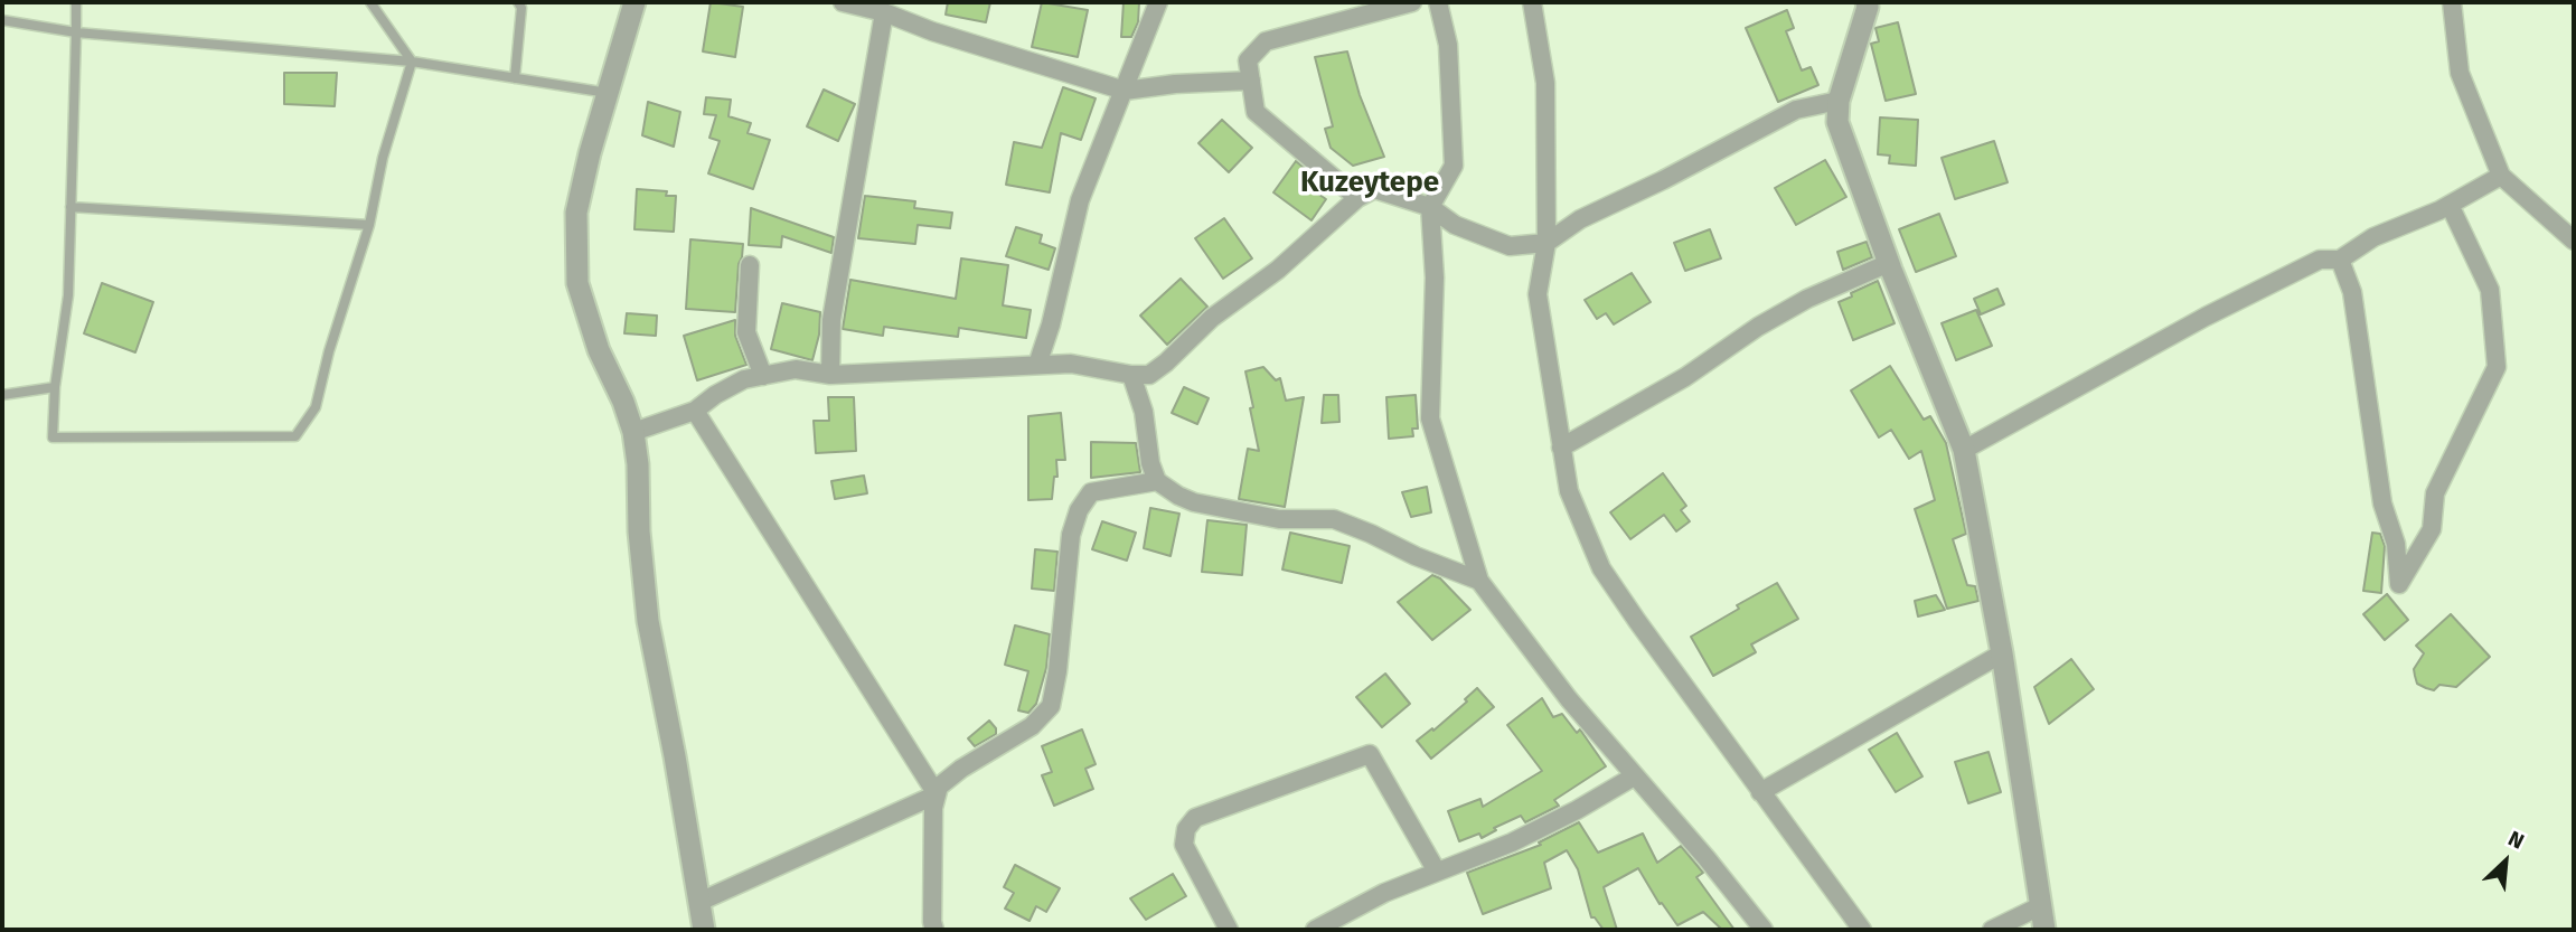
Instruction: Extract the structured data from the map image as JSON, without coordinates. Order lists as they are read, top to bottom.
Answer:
{
  "districts": ["Kuzeytepe"],
  "north": "top right"
}
